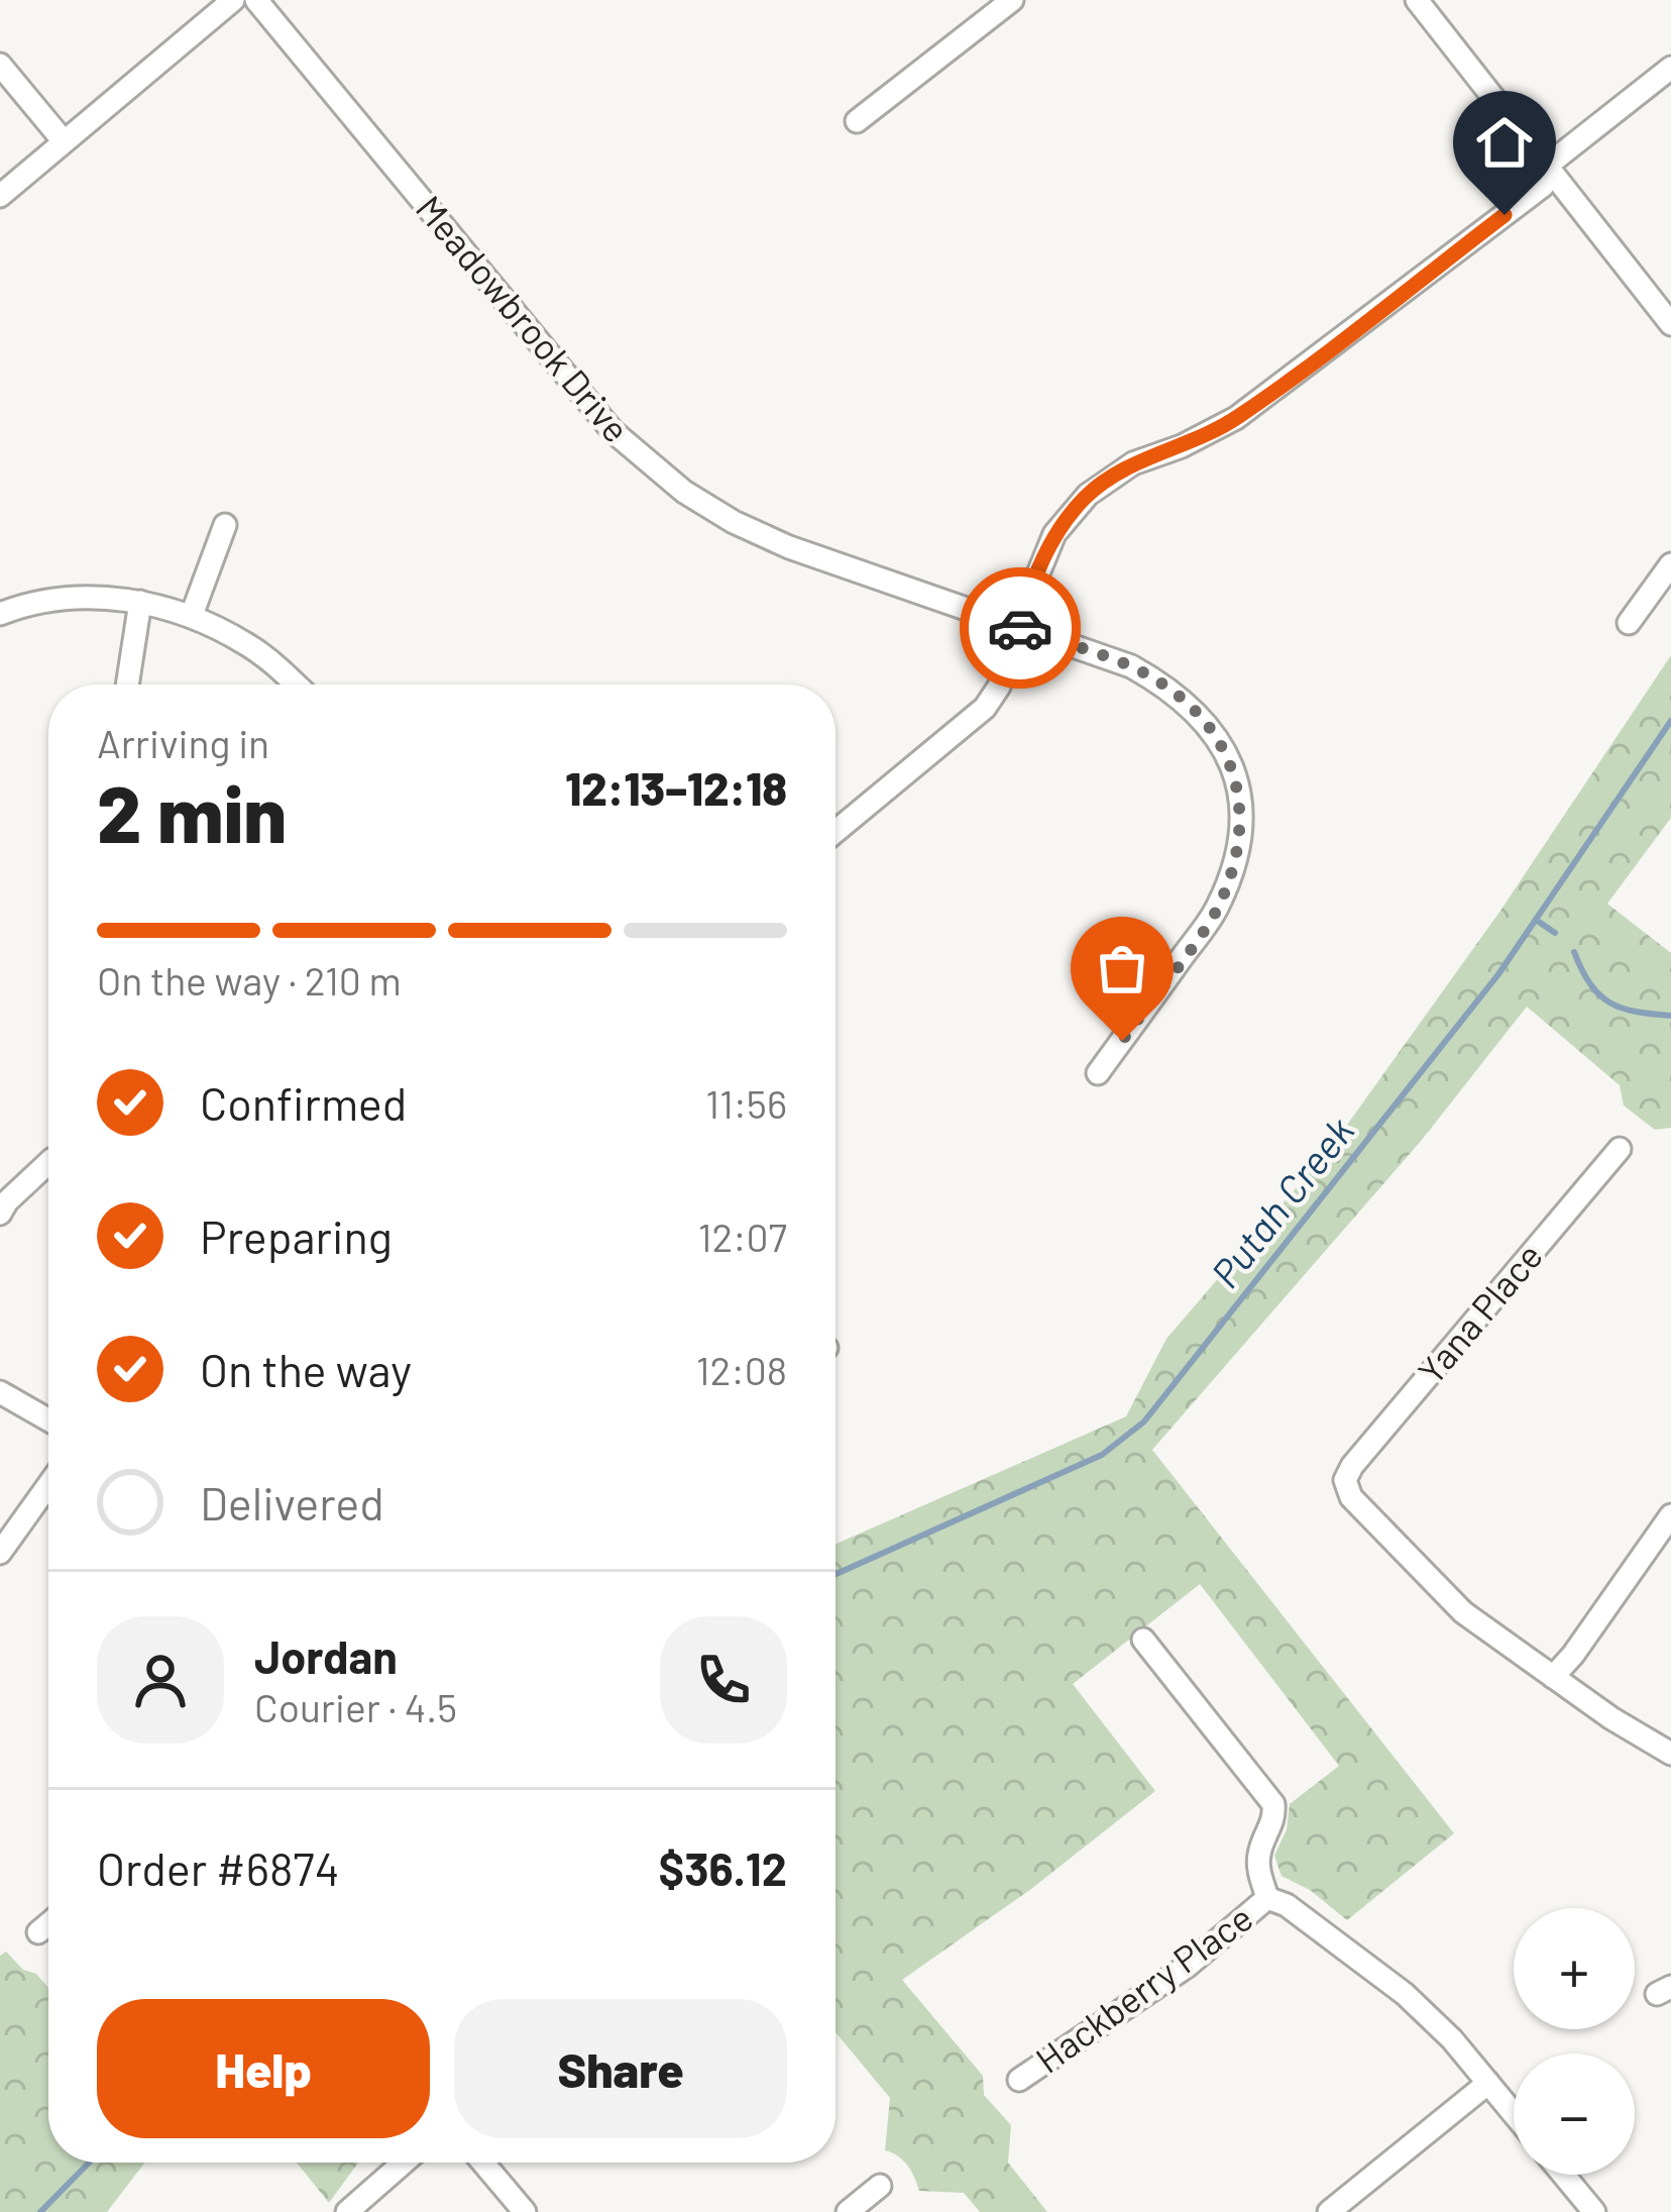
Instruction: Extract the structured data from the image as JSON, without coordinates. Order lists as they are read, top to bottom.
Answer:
{
  "streets": {
    "street": ["Meadowbrook Drive", "Yana Place", "Hackberry Place"]
  },
  "water": ["Putah Creek"],
  "page": {
    "heading": ["2 min", "Arriving in", "12:13–12:18"],
    "panel": [
      "Jordan",
      "Courier · 4.5",
      "Order #6874",
      "$36.12"
    ],
    "bar": "On the way · 210 m",
    "list": [
      ["Confirmed", "11:56"],
      ["Preparing", "12:07"],
      ["On the way", "12:08"],
      "Delivered"
    ],
    "map_buttons": ["+", "−"],
    "buttons": ["Help", "Share"]
  }
}
